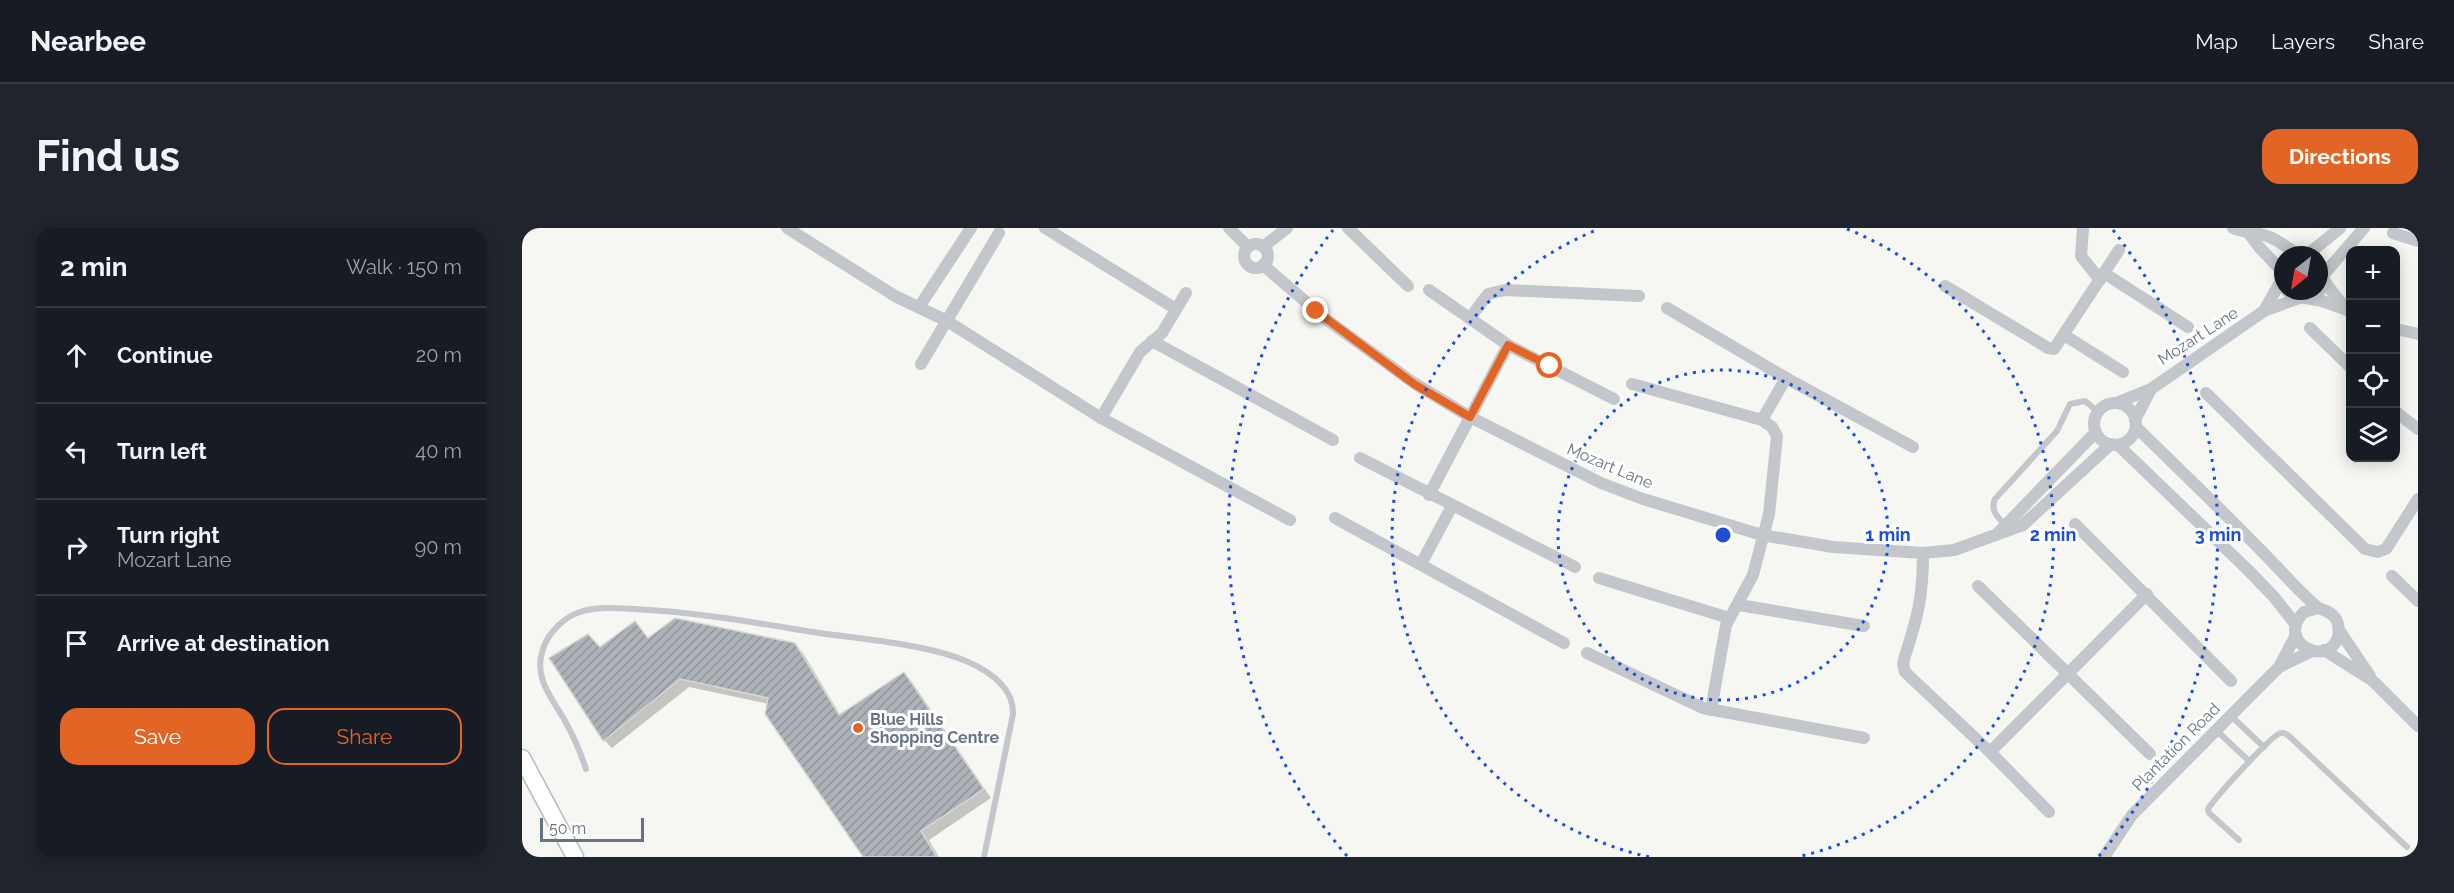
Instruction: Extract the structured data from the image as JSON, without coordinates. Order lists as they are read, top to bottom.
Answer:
{
  "streets": {
    "street": ["Mozart Lane", "Plantation Road"]
  },
  "places": ["Blue Hills Shopping Centre"],
  "scale_bar": "50 m",
  "north": "bottom left",
  "page": {
    "header": "Nearbee",
    "nav": ["Map", "Layers", "Share"],
    "buttons": [
      "Directions",
      ["Save", "Share"]
    ],
    "title": "Find us",
    "heading": ["2 min", "Walk · 150 m"],
    "map_buttons": ["+", "−"],
    "list": [
      ["Continue", "20 m"],
      ["Turn left", "40 m"],
      ["Turn right", "Mozart Lane", "90 m"],
      "Arrive at destination"
    ],
    "scale": "50 m"
  },
  "rings": ["1 min", "2 min", "3 min"]
}
